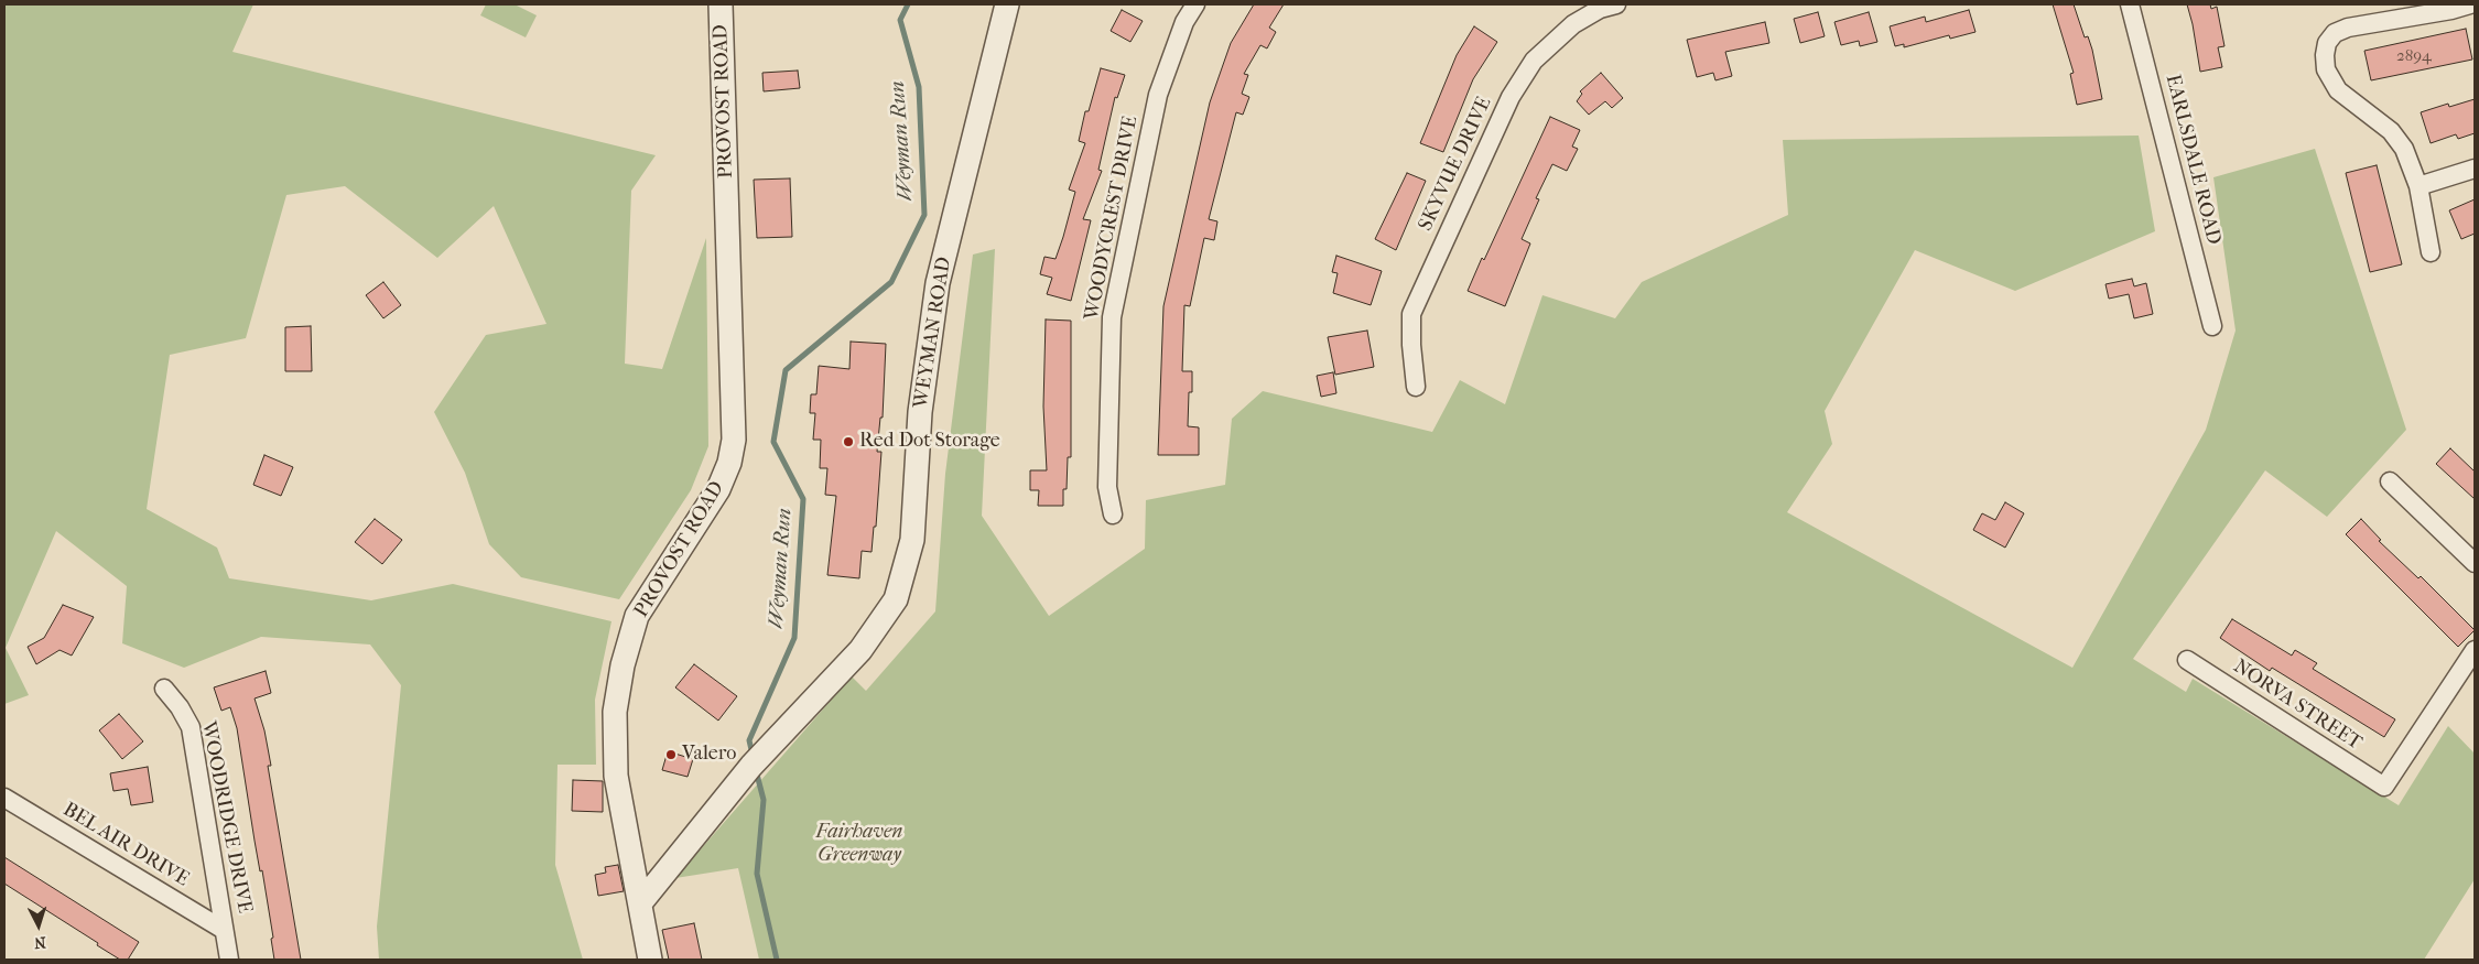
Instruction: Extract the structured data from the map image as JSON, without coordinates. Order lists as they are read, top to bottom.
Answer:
{
  "streets": {
    "street": [
      "PROVOST ROAD",
      "EARLSDALE ROAD",
      "SKYVUE DRIVE",
      "WOODYCREST DRIVE",
      "WEYMAN ROAD",
      "NORVA STREET",
      "WOODRIDGE DRIVE",
      "BEL AIR DRIVE"
    ]
  },
  "crossings": [
    ["PROVOST ROAD", "WEYMAN ROAD"],
    ["WOODRIDGE DRIVE", "BEL AIR DRIVE"]
  ],
  "water": ["Weyman Run"],
  "parks": ["Fairhaven Greenway"],
  "places": ["Red Dot Storage", "Valero"],
  "house_numbers": ["2894"],
  "north": "bottom"
}
